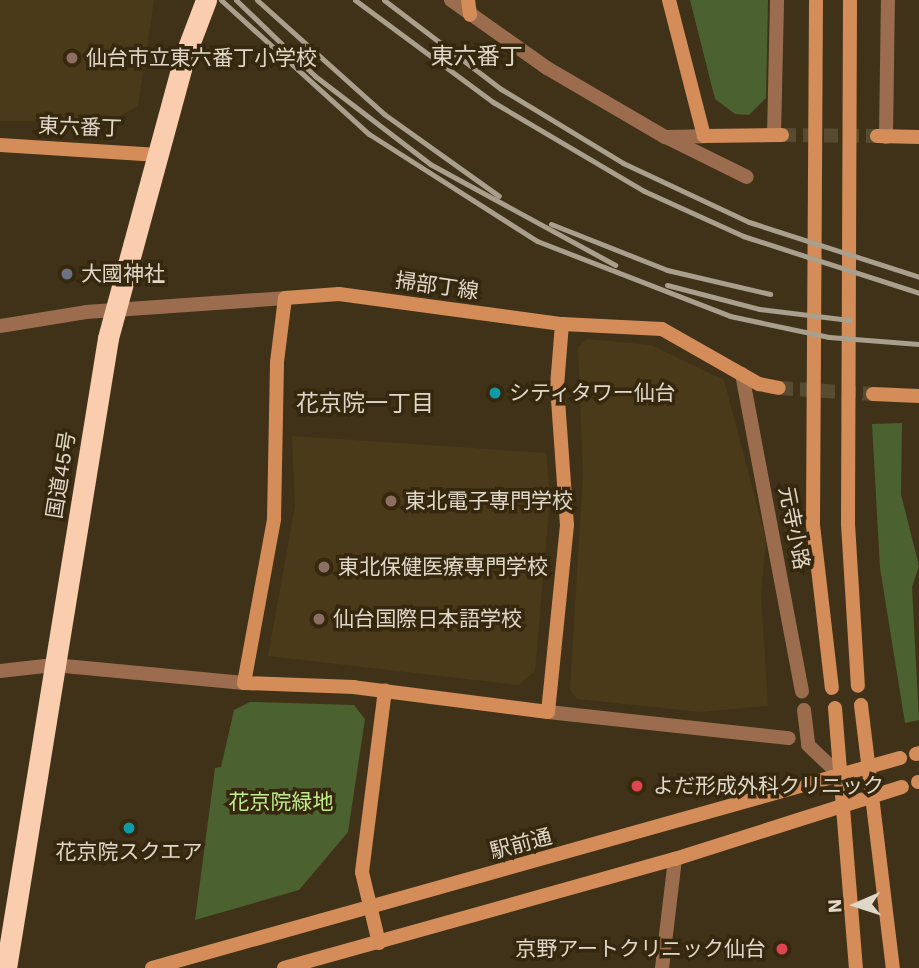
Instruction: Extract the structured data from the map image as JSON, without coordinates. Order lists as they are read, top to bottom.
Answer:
{
  "streets": {
    "highway": ["国道45号"],
    "street": [
      "東六番丁",
      "掃部丁線",
      "元寺小路",
      "駅前通"
    ]
  },
  "crossings": [
    ["東六番丁", "国道45号"],
    ["掃部丁線", "国道45号"],
    ["掃部丁線", "元寺小路"]
  ],
  "districts": ["東六番丁", "花京院一丁目"],
  "parks": ["花京院緑地"],
  "places": [
    "仙台市立東六番丁小学校",
    "大國神社",
    "シティタワー仙台",
    "東北電子専門学校",
    "東北保健医療専門学校",
    "仙台国際日本語学校",
    "よだ形成外科クリニック",
    "花京院スクエア",
    "京野アートクリニック仙台"
  ],
  "north": "left"
}
